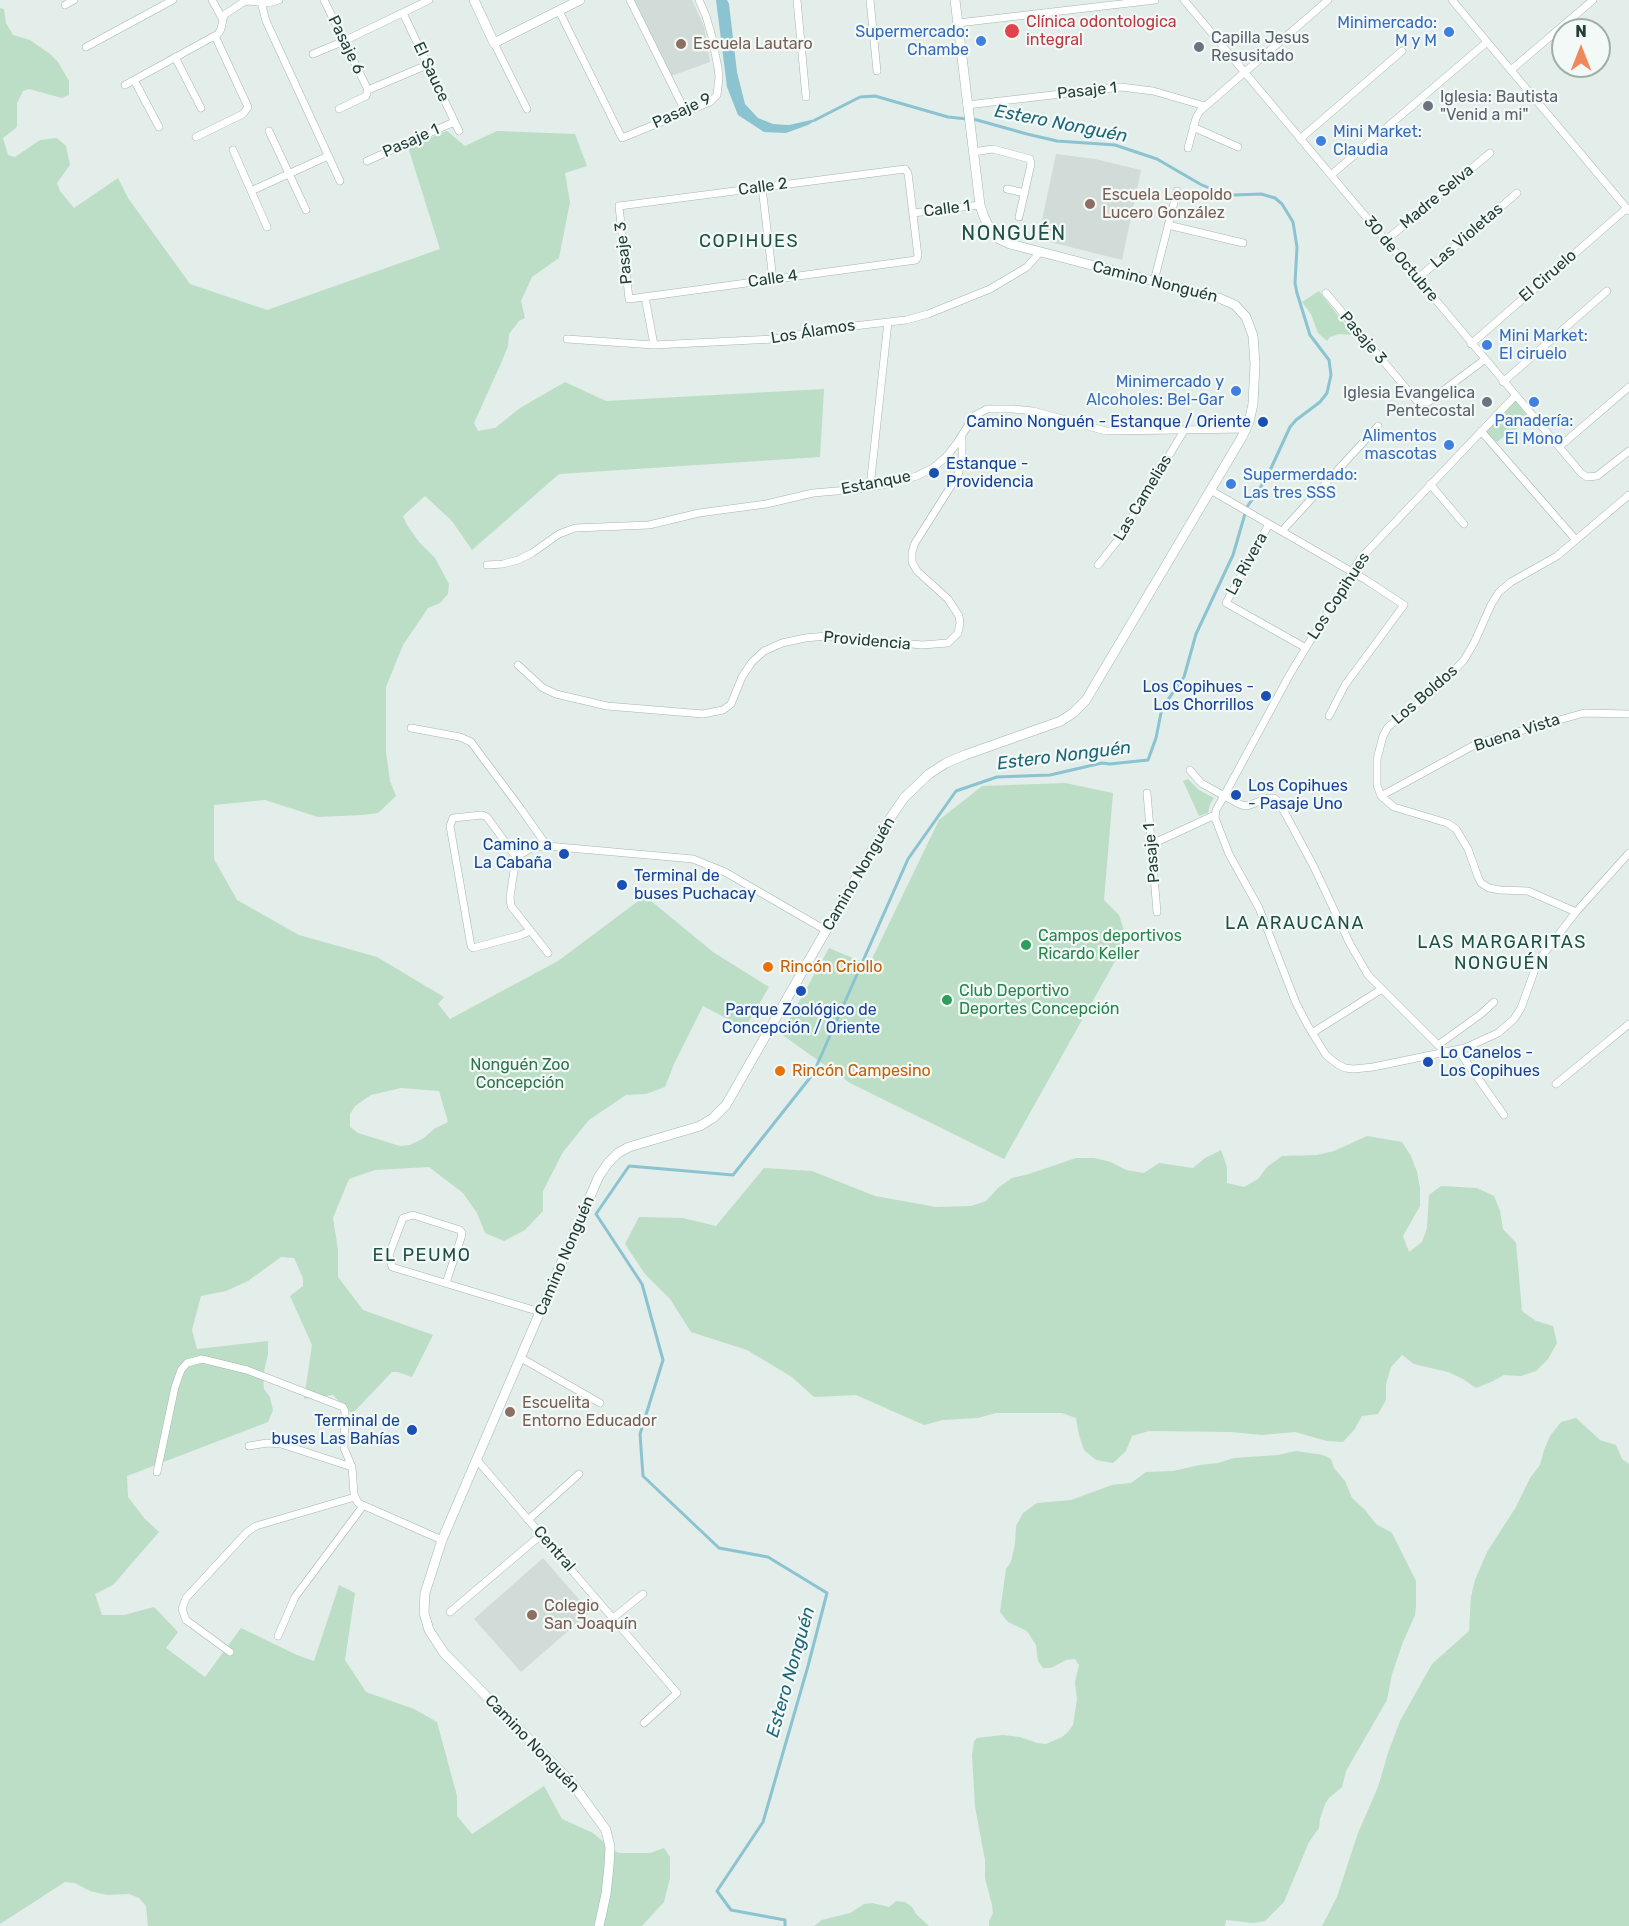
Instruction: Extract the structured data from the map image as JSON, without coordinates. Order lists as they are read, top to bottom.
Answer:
{
  "streets": {
    "main road": ["Camino Nonguén"],
    "street": [
      "Pasaje 6",
      "El Sauce",
      "Pasaje 1",
      "Pasaje 9",
      "Calle 2",
      "Madre Selva",
      "Calle 1",
      "Las Violetas",
      "Pasaje 3",
      "30 de Octubre",
      "El Ciruelo",
      "Calle 4",
      "Los Álamos",
      "Estanque",
      "Las Camelias",
      "La Rivera",
      "Los Copihues",
      "Providencia",
      "Los Boldos",
      "Buena Vista",
      "Central"
    ]
  },
  "crossings": [
    ["El Sauce", "Pasaje 1"],
    ["Pasaje 1", "Camino Nonguén"],
    ["Calle 2", "Calle 1"],
    ["Calle 2", "Pasaje 3"],
    ["Madre Selva", "30 de Octubre"],
    ["Calle 1", "Calle 4"],
    ["Calle 1", "Camino Nonguén"],
    ["Las Violetas", "30 de Octubre"],
    ["Pasaje 3", "30 de Octubre"],
    ["Pasaje 3", "Calle 4"],
    ["Pasaje 3", "Los Álamos"],
    ["30 de Octubre", "El Ciruelo"],
    ["30 de Octubre", "Los Copihues"],
    ["Camino Nonguén", "Los Álamos"],
    ["Camino Nonguén", "Estanque"],
    ["Camino Nonguén", "Central"],
    ["Estanque", "Las Camelias"],
    ["Estanque", "Providencia"],
    ["La Rivera", "Los Copihues"],
    ["Los Boldos", "Buena Vista"]
  ],
  "districts": [
    "NONGUÉN",
    "COPIHUES",
    "LA ARAUCANA",
    "LAS MARGARITAS NONGUÉN",
    "EL PEUMO"
  ],
  "water": ["Estero Nonguén"],
  "parks": ["Nonguén Zoo Concepción"],
  "places": [
    "Clínica odontologica integral",
    "Minimercado: M y M",
    "Supermercado: Chambe",
    "Escuela Lautaro",
    "Capilla Jesus Resusitado",
    "Iglesia: Bautista \"Venid a mi\"",
    "Mini Market: Claudia",
    "Escuela Leopoldo Lucero González",
    "Mini Market: El ciruelo",
    "Minimercado y Alcoholes: Bel-Gar",
    "Iglesia Evangelica Pentecostal",
    "Panadería: El Mono",
    "Camino Nonguén - Estanque / Oriente",
    "Alimentos mascotas",
    "Estanque - Providencia",
    "Supermerdado: Las tres SSS",
    "Los Copihues - Los Chorrillos",
    "Los Copihues - Pasaje Uno",
    "Camino a La Cabaña",
    "Terminal de buses Puchacay",
    "Campos deportivos Ricardo Keller",
    "Rincón Criollo",
    "Parque Zoológico de Concepción / Oriente",
    "Club Deportivo Deportes Concepción",
    "Lo Canelos - Los Copihues",
    "Rincón Campesino",
    "Escuelita Entorno Educador",
    "Terminal de buses Las Bahías",
    "Colegio San Joaquín"
  ],
  "north": "top"
}
